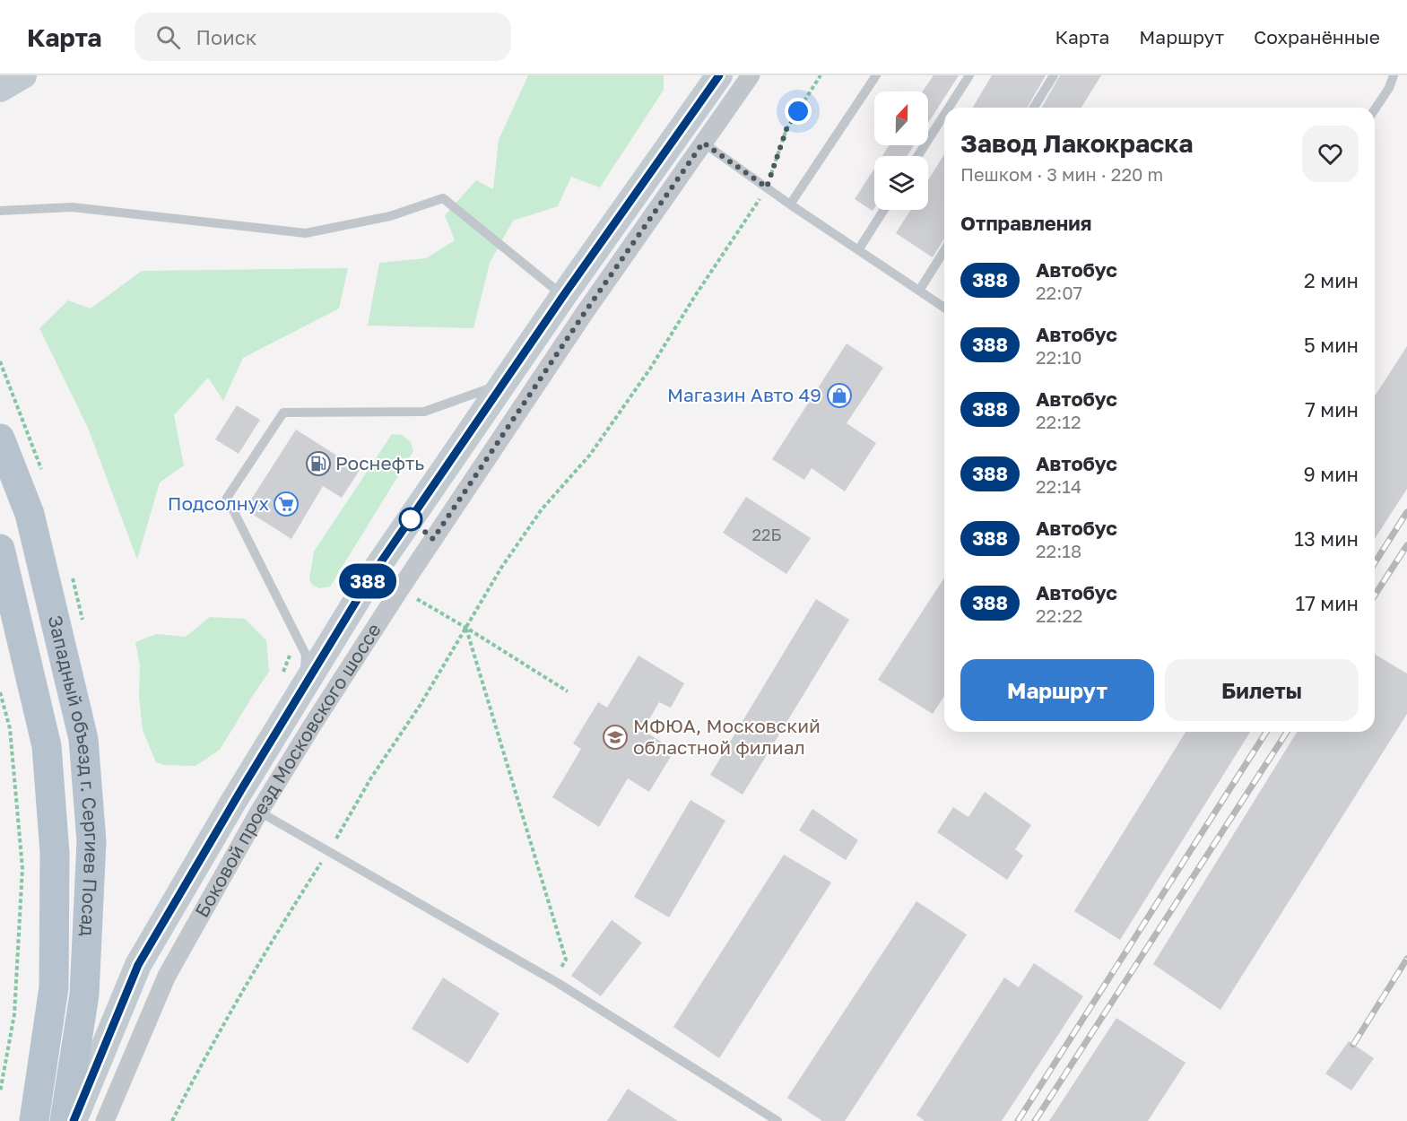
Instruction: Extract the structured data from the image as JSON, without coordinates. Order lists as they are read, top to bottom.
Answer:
{
  "streets": {
    "main road": ["Западный объезд г. Сергиев Посад"],
    "street": ["Боковой проезд Московского шоссе"]
  },
  "places": {
    "shop": ["Магазин Авто 49"],
    "fuel station": ["Роснефть"],
    "supermarket": ["Подсолнух"],
    "school or university": ["МФЮА, Московский областной филиал"]
  },
  "lines": ["bus line 388"],
  "house_numbers": ["22Б"],
  "north": "top",
  "page": {
    "header": "Карта",
    "search": "Поиск",
    "nav": ["Карта", "Маршрут", "Сохранённые"],
    "on_map": "388",
    "heading": [
      ["Завод Лакокраска", "Пешком · 3 мин · 220 m"],
      "Отправления"
    ],
    "list": [
      {
        "mark": "388",
        "name": "Автобус",
        "note": "22:07",
        "value": "2 мин"
      },
      {
        "mark": "388",
        "name": "Автобус",
        "note": "22:10",
        "value": "5 мин"
      },
      {
        "mark": "388",
        "name": "Автобус",
        "note": "22:12",
        "value": "7 мин"
      },
      {
        "mark": "388",
        "name": "Автобус",
        "note": "22:14",
        "value": "9 мин"
      },
      {
        "mark": "388",
        "name": "Автобус",
        "note": "22:18",
        "value": "13 мин"
      },
      {
        "mark": "388",
        "name": "Автобус",
        "note": "22:22",
        "value": "17 мин"
      }
    ],
    "buttons": ["Маршрут", "Билеты"]
  }
}
